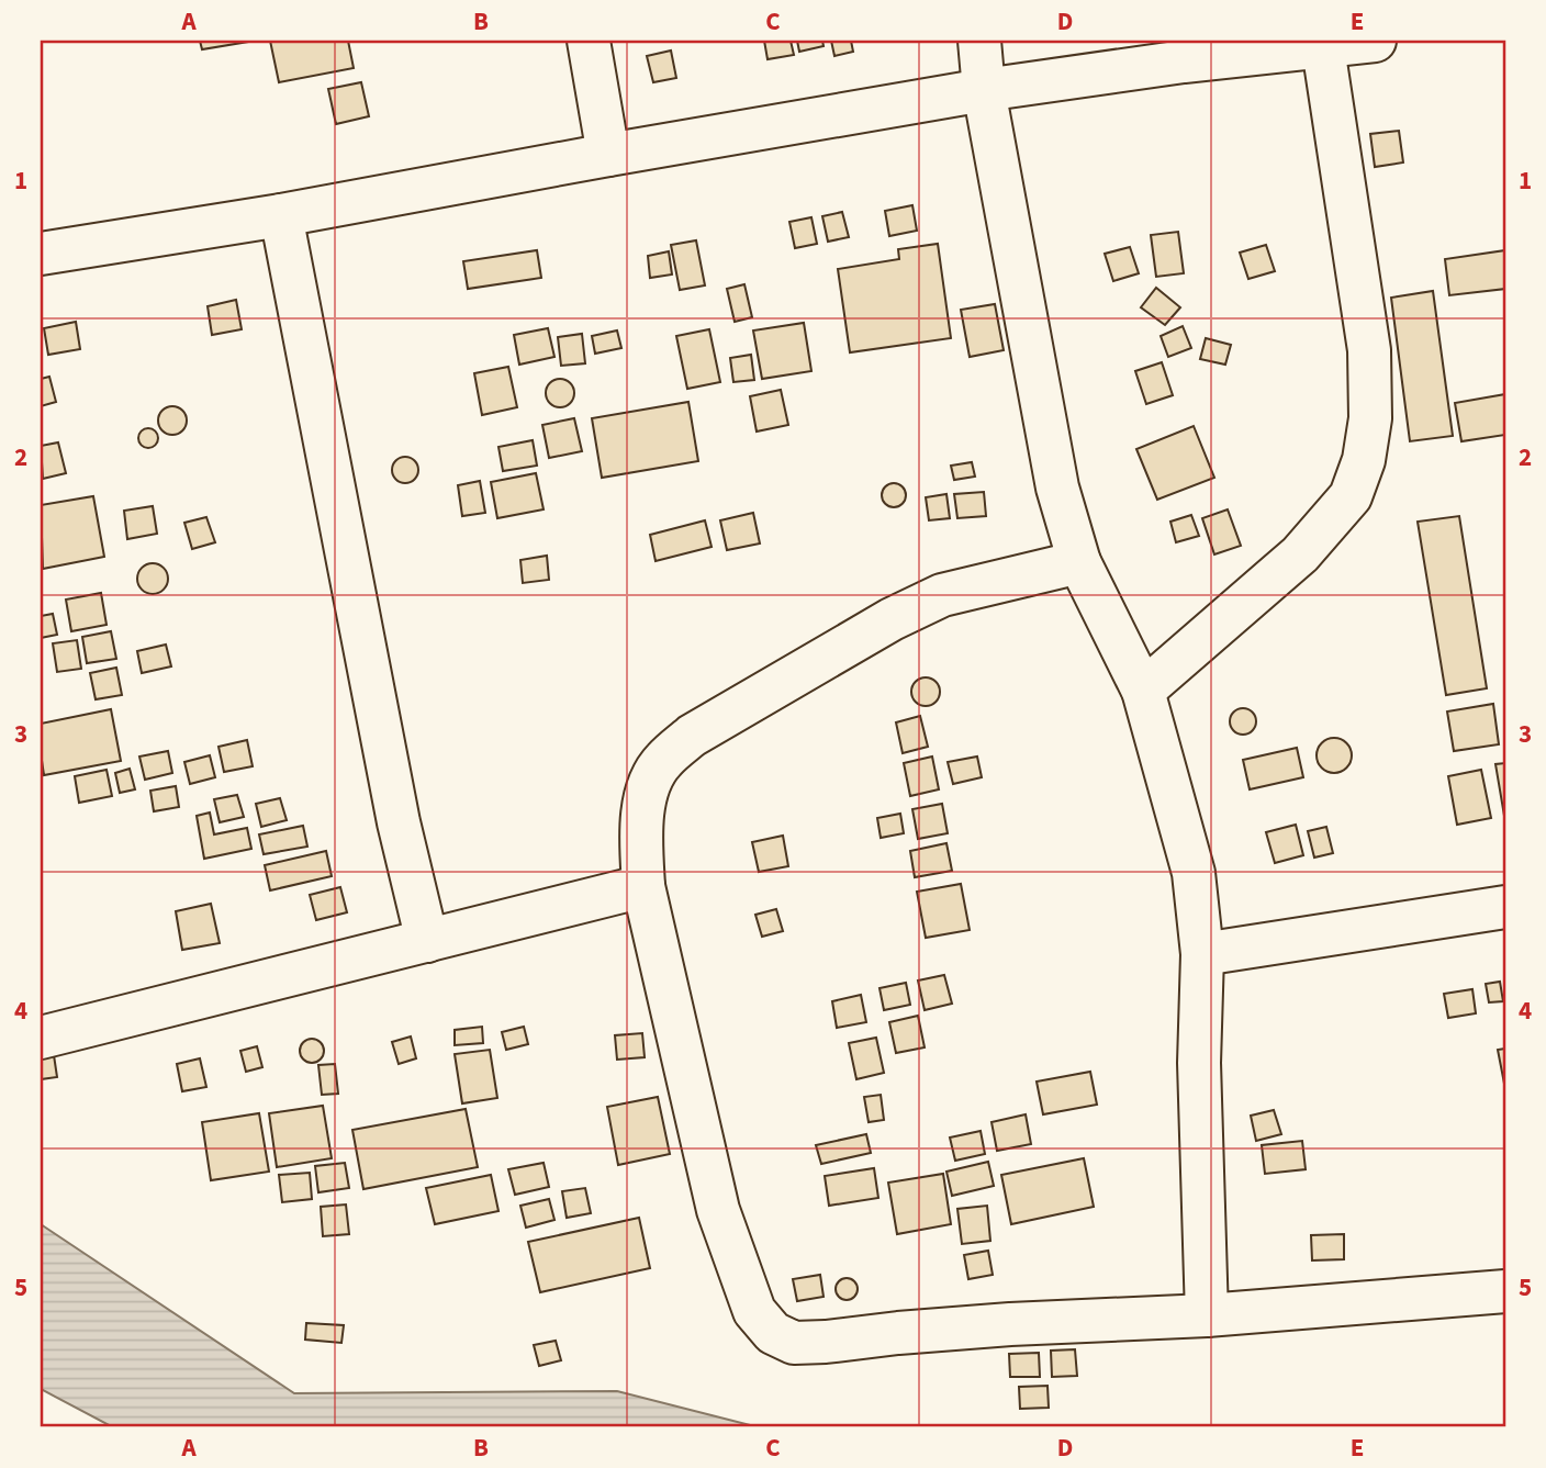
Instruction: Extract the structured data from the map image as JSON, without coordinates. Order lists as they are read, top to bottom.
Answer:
{
  "grid": {
    "columns": [
      "A",
      "B",
      "C",
      "D",
      "E"
    ],
    "rows": [
      "1",
      "2",
      "3",
      "4",
      "5"
    ]
  }
}
